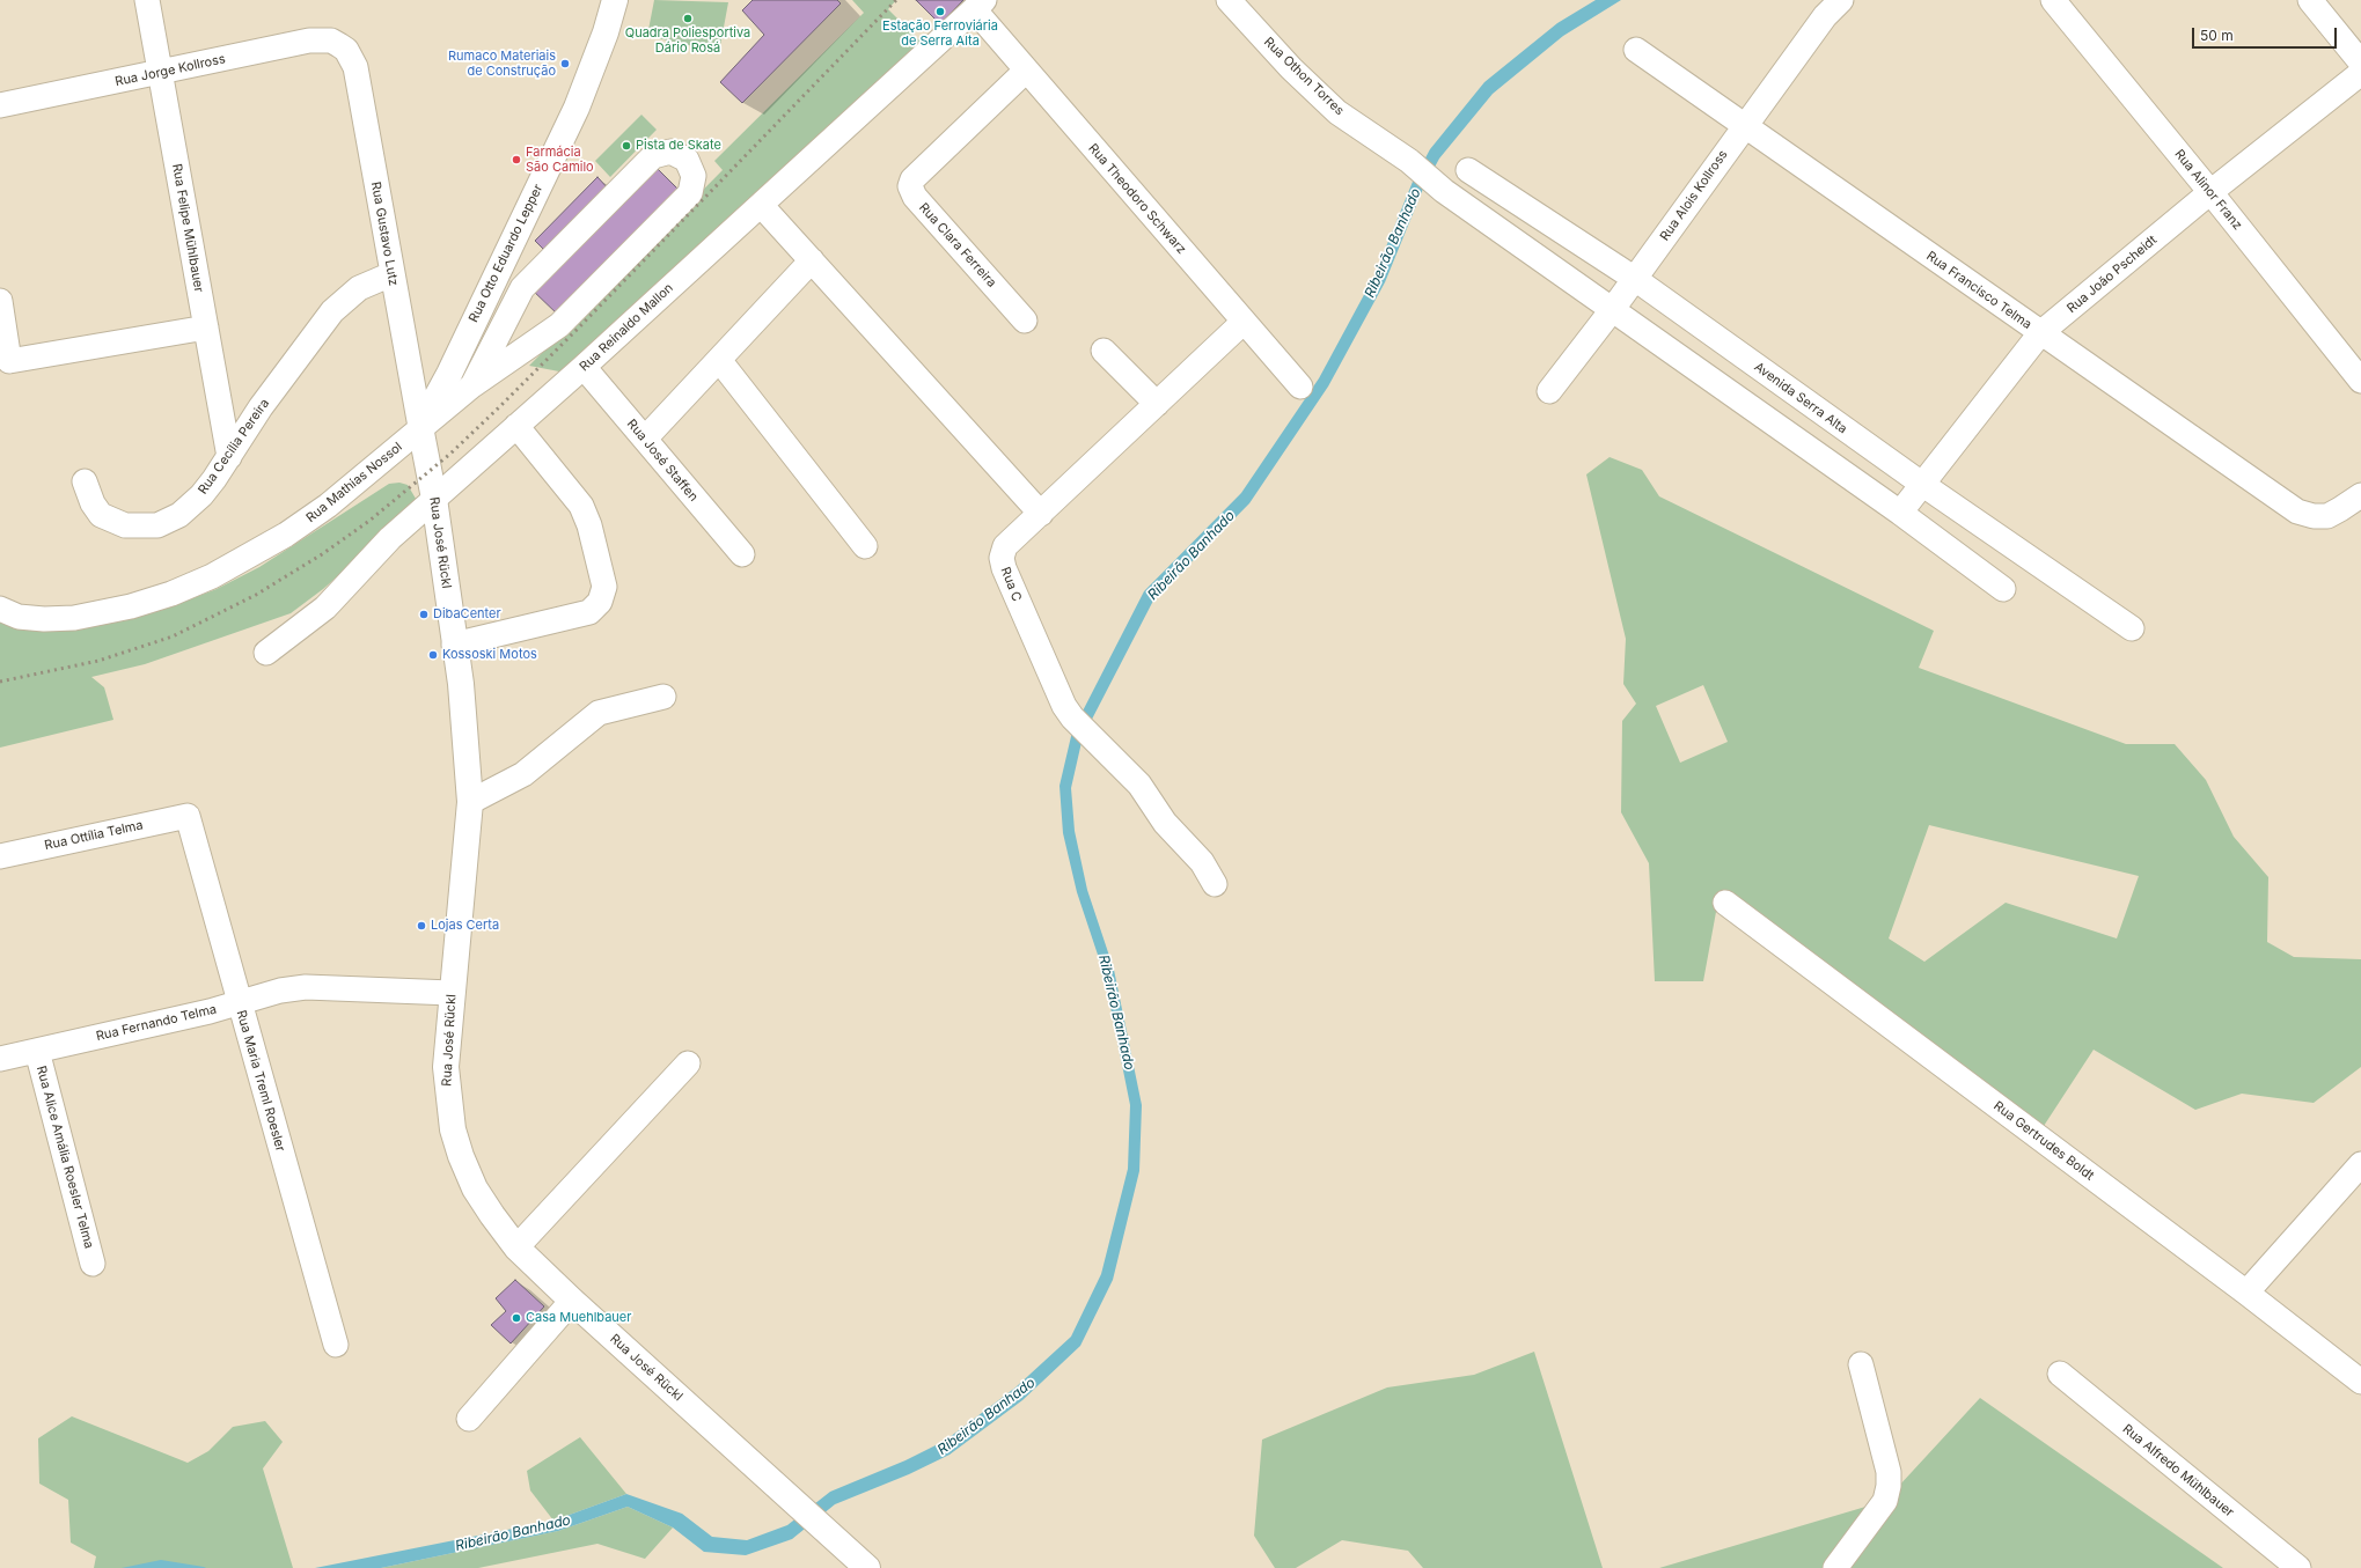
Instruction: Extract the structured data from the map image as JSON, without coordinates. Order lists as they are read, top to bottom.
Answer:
{
  "streets": {
    "main road": ["Rua Otto Eduardo Lepper", "Rua José Rückl"],
    "street": [
      "Rua Jorge Kollross",
      "Rua Othon Torres",
      "Rua Alinor Franz",
      "Rua Alois Kollross",
      "Rua Theodoro Schwarz",
      "Rua Felipe Mühlbauer",
      "Rua Gustavo Lutz",
      "Rua Clara Ferreira",
      "Rua João Pscheidt",
      "Rua Francisco Telma",
      "Rua Reinaldo Mallon",
      "Avenida Serra Alta",
      "Rua Cecília Pereira",
      "Rua José Staffen",
      "Rua Mathias Nossol",
      "Rua C",
      "Rua Ottília Telma",
      "Rua Fernando Telma",
      "Rua Maria Treml Roesler",
      "Rua Gertrudes Boldt",
      "Rua Alice Amália Roesler Telma",
      "Rua Alfredo Mühlbauer"
    ]
  },
  "crossings": [
    ["Rua Jorge Kollross", "Rua Felipe Mühlbauer"],
    ["Rua Jorge Kollross", "Rua Gustavo Lutz"],
    ["Rua Othon Torres", "Rua Alois Kollross"],
    ["Rua Alinor Franz", "Rua João Pscheidt"],
    ["Rua Alois Kollross", "Rua Francisco Telma"],
    ["Rua Alois Kollross", "Avenida Serra Alta"],
    ["Rua Theodoro Schwarz", "Rua Clara Ferreira"],
    ["Rua Theodoro Schwarz", "Rua Reinaldo Mallon"],
    ["Rua Theodoro Schwarz", "Rua C"],
    ["Rua Felipe Mühlbauer", "Rua Cecília Pereira"],
    ["Rua Gustavo Lutz", "Rua Otto Eduardo Lepper"],
    ["Rua Gustavo Lutz", "Rua Cecília Pereira"],
    ["Rua Gustavo Lutz", "Rua Mathias Nossol"],
    ["Rua Gustavo Lutz", "Rua José Rückl"],
    ["Rua Otto Eduardo Lepper", "Rua Mathias Nossol"],
    ["Rua Otto Eduardo Lepper", "Rua José Rückl"],
    ["Rua João Pscheidt", "Rua Francisco Telma"],
    ["Rua João Pscheidt", "Avenida Serra Alta"],
    ["Rua Reinaldo Mallon", "Rua José Staffen"],
    ["Rua Reinaldo Mallon", "Rua José Rückl"],
    ["Rua Mathias Nossol", "Rua José Rückl"],
    ["Rua José Rückl", "Rua Fernando Telma"],
    ["Rua Ottília Telma", "Rua Maria Treml Roesler"],
    ["Rua Fernando Telma", "Rua Maria Treml Roesler"],
    ["Rua Fernando Telma", "Rua Alice Amália Roesler Telma"]
  ],
  "water": ["Ribeirão Banhado"],
  "places": [
    "Estação Ferroviária de Serra Alta",
    "Quadra Poliesportiva Dário Rosá",
    "Rumaco Materiais de Construção",
    "Pista de Skate",
    "Farmácia São Camilo",
    "DibaCenter",
    "Kossoski Motos",
    "Lojas Certa",
    "Casa Muehlbauer"
  ],
  "scale_bar": "50 m"
}
